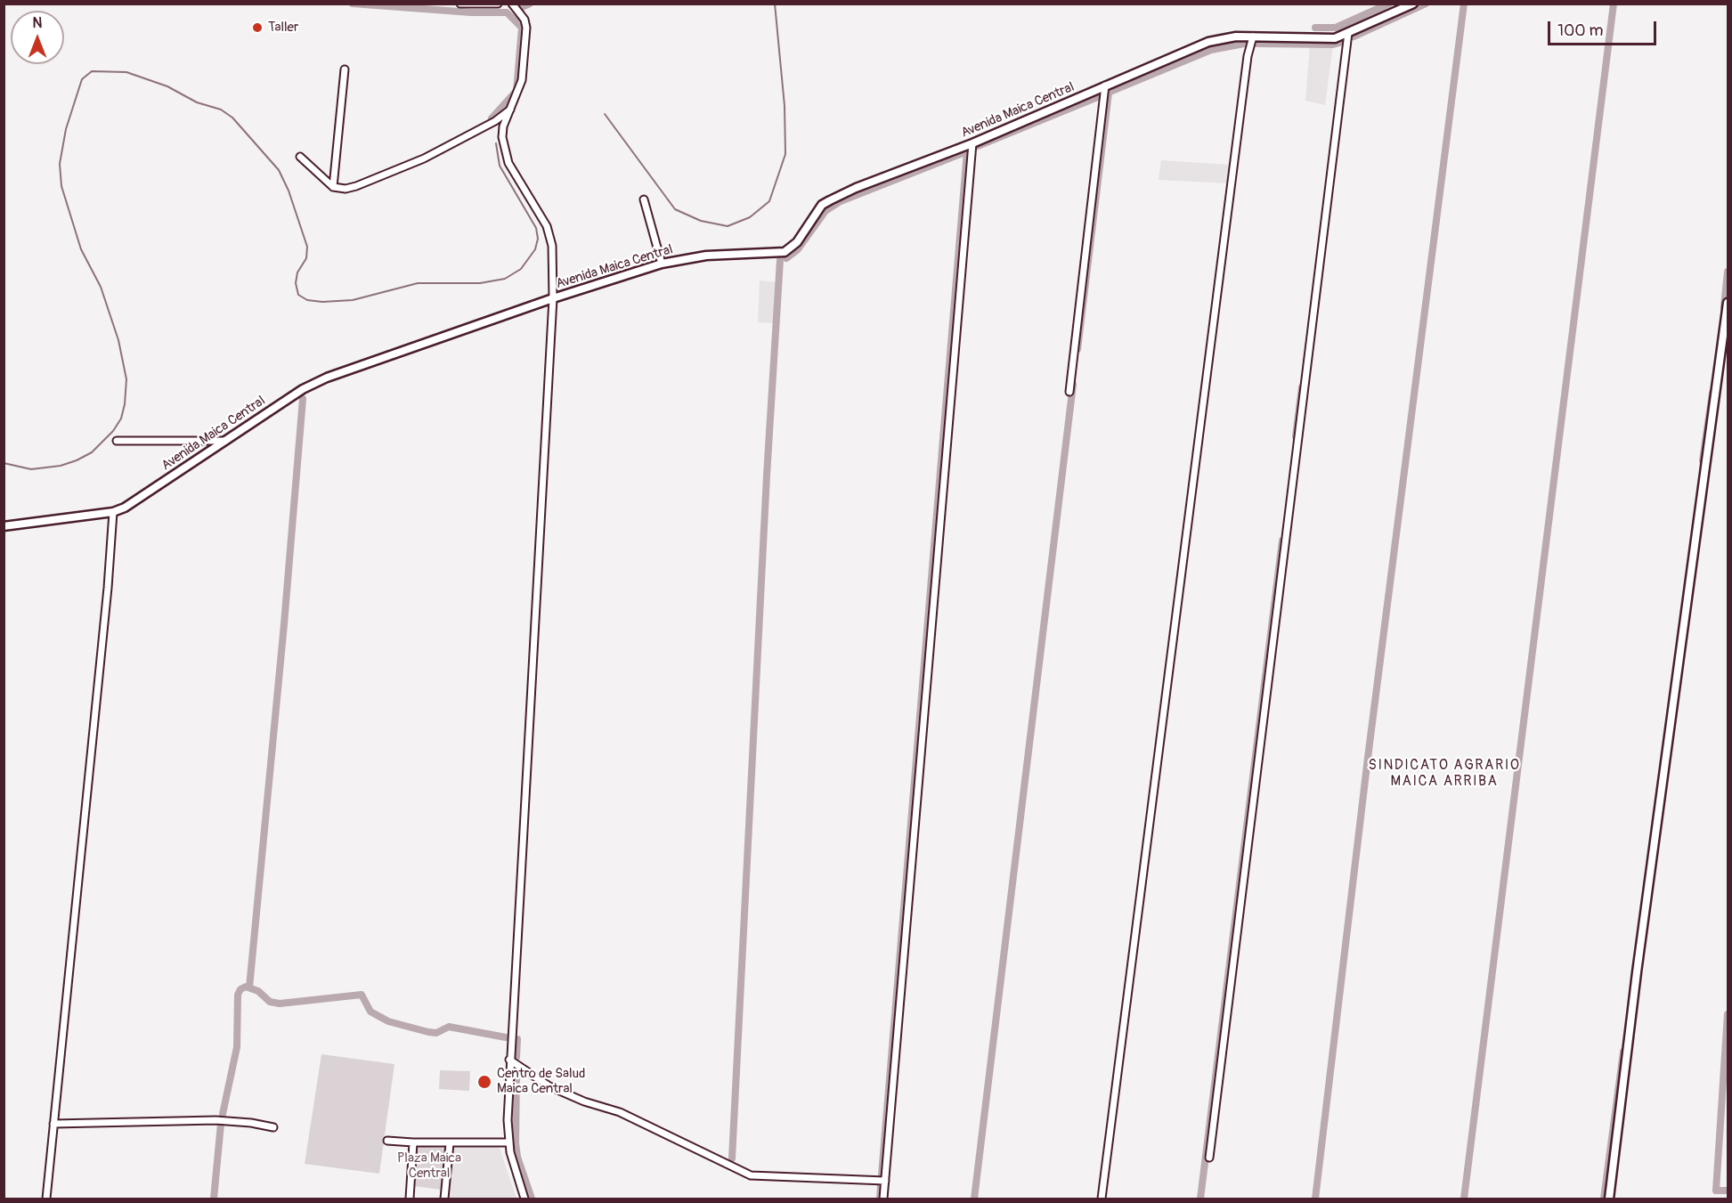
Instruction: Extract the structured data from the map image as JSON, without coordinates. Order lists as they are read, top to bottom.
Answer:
{
  "streets": {
    "street": ["Avenida Maica Central"]
  },
  "districts": ["SINDICATO AGRARIO MAICA ARRIBA"],
  "parks": ["Plaza Maica Central"],
  "places": ["Taller", "Centro de Salud Maica Central"],
  "scale_bar": "100 m",
  "north": "top"
}
